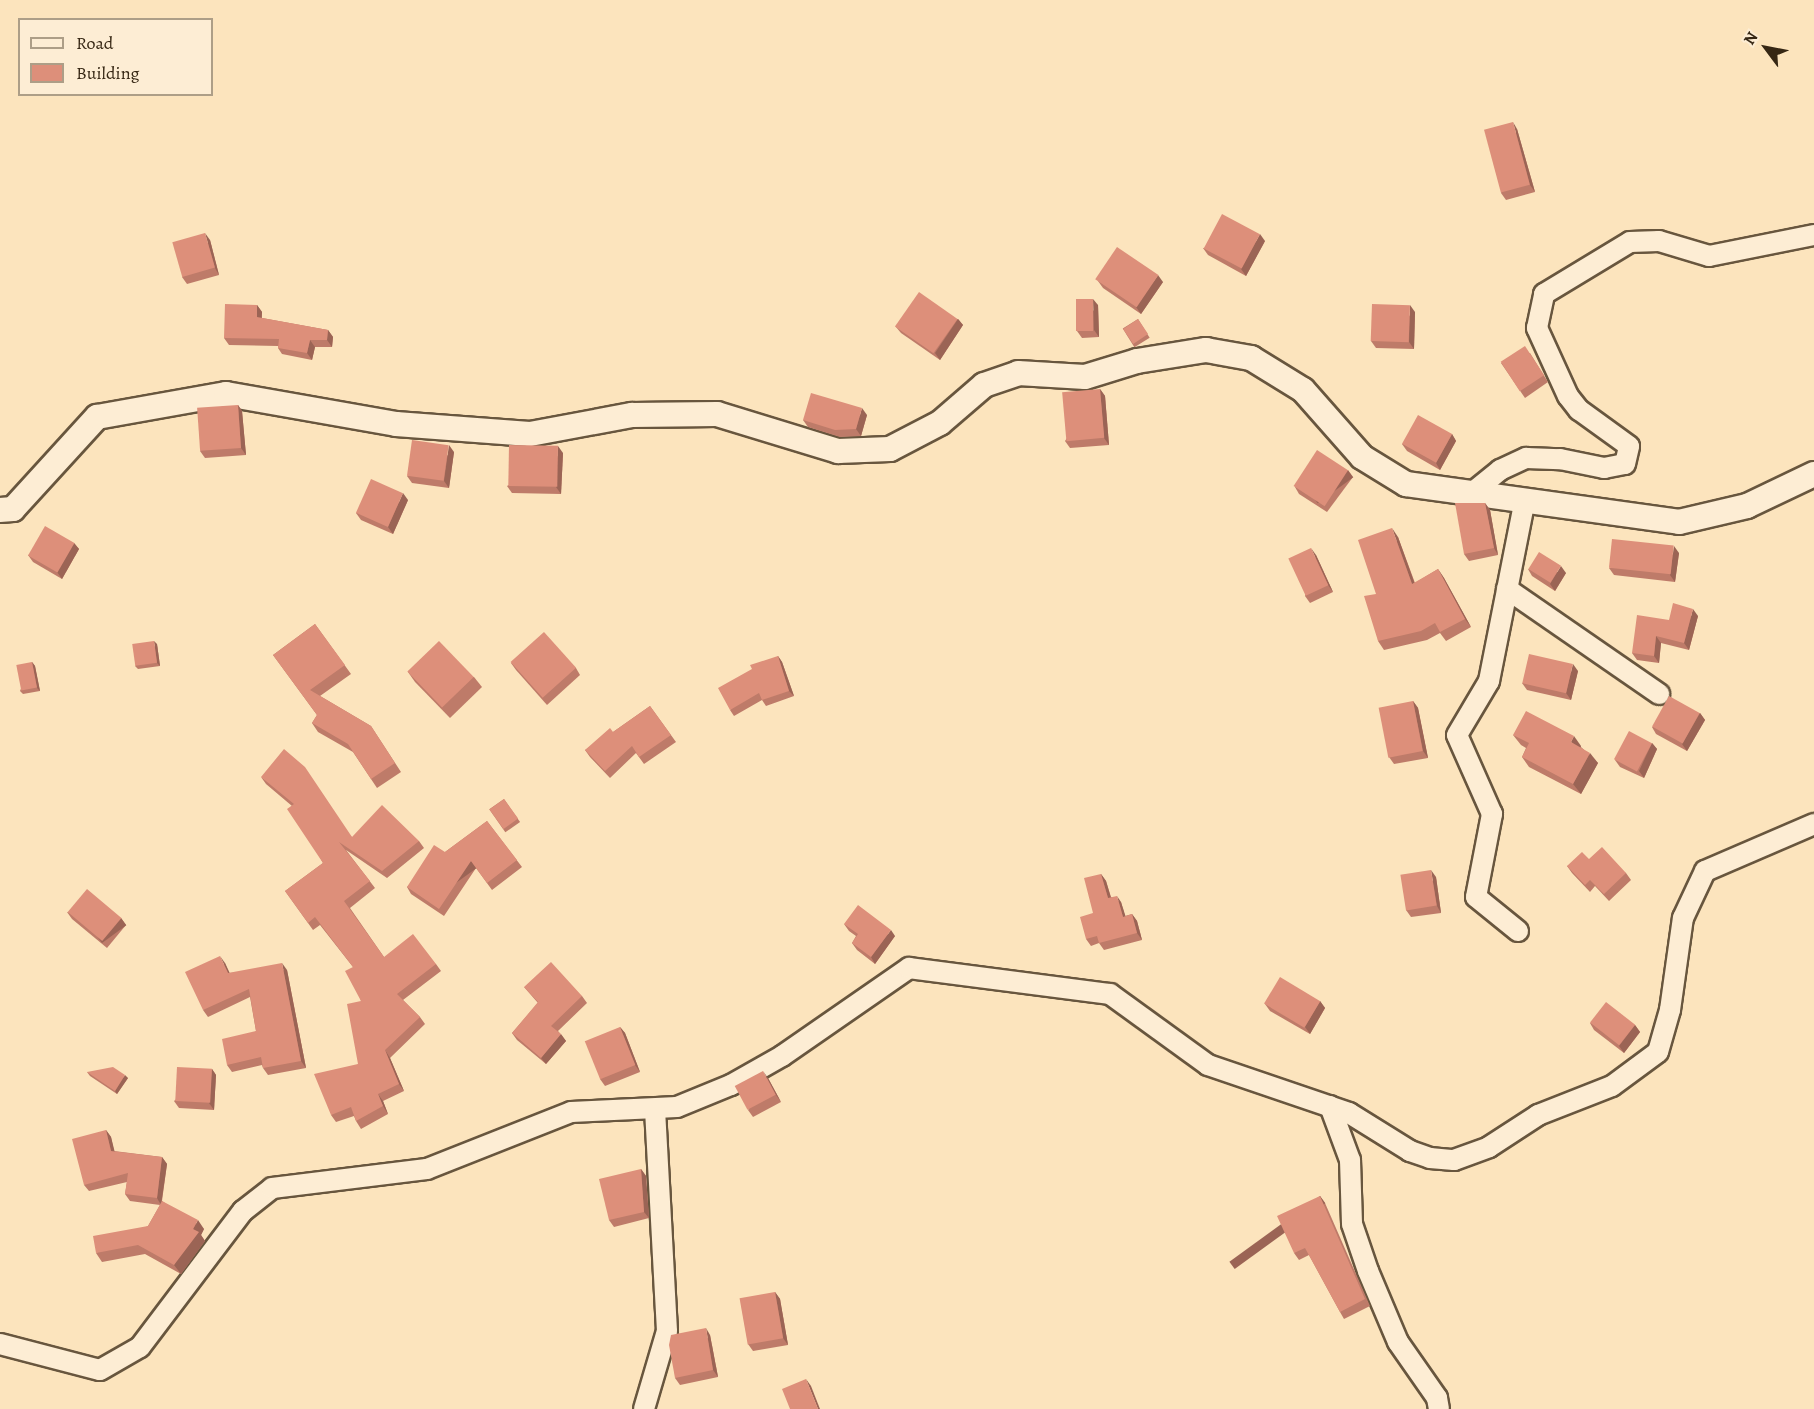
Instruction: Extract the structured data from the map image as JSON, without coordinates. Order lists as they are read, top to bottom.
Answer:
{
  "legend": ["Road", "Building"],
  "north": "top left"
}
